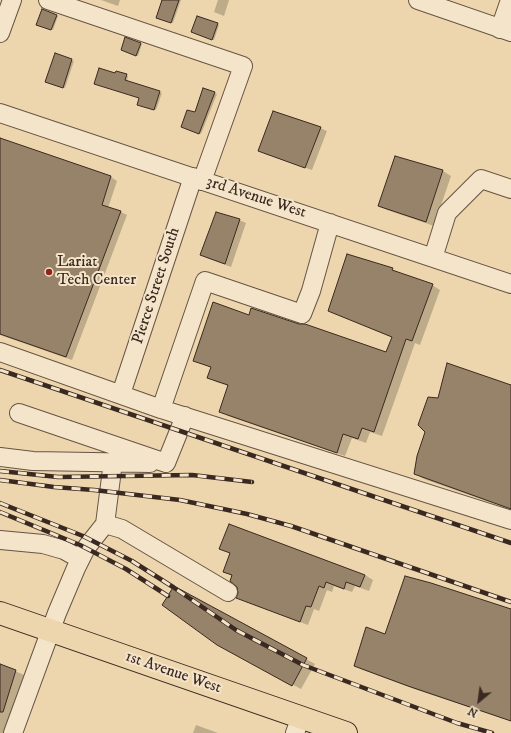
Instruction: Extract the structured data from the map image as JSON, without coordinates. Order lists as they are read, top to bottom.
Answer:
{
  "streets": {
    "main road": ["1st Avenue West"],
    "street": ["3rd Avenue West", "Pierce Street South"]
  },
  "crossings": [
    ["3rd Avenue West", "Pierce Street South"]
  ],
  "places": ["Lariat Tech Center"],
  "north": "bottom left"
}
